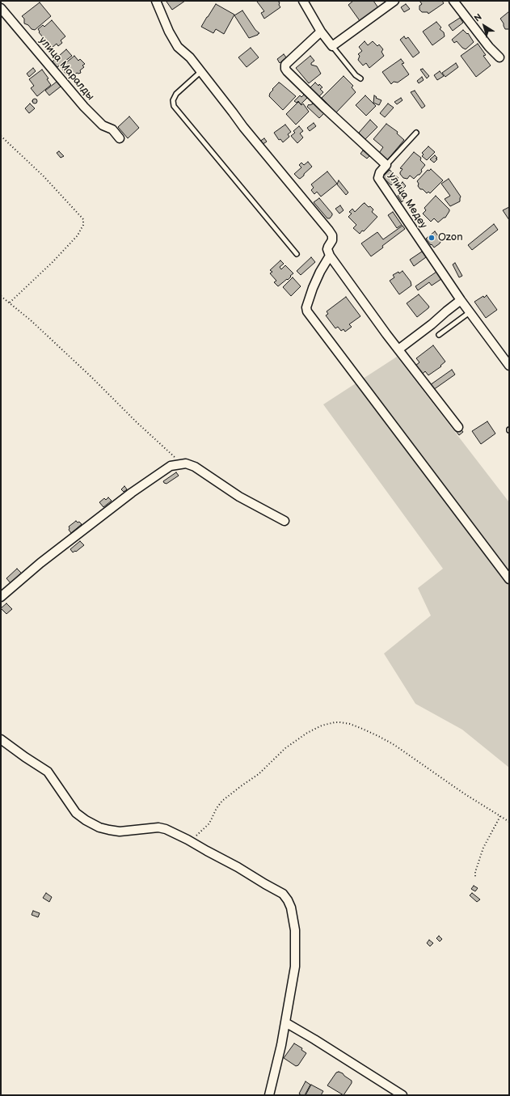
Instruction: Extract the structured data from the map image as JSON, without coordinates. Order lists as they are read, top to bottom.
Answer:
{
  "streets": {
    "street": ["улица Маралды", "улица Медеу"]
  },
  "places": ["Ozon"],
  "north": "top left"
}
